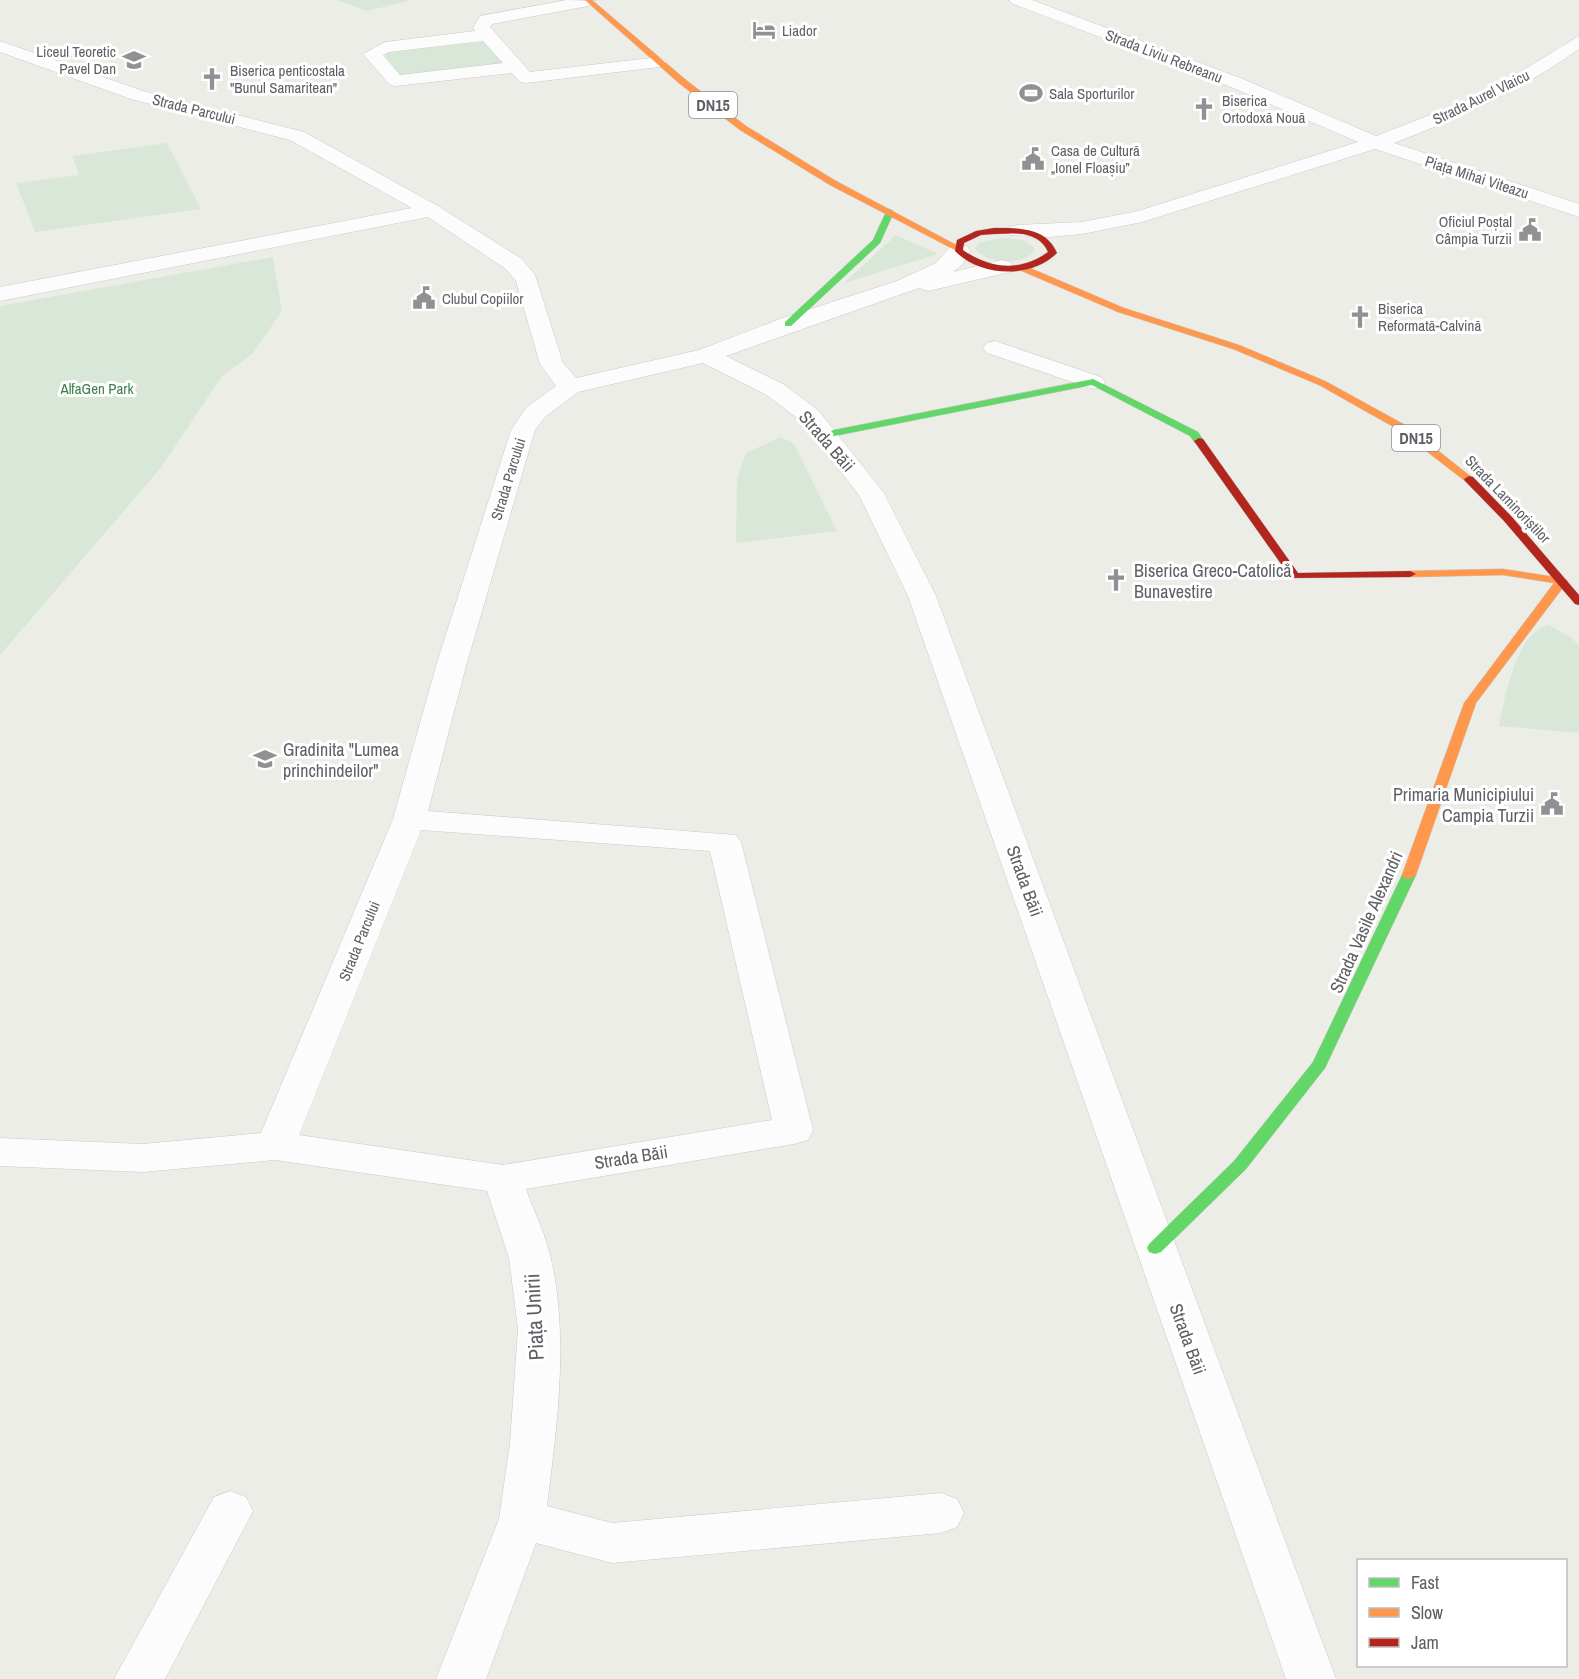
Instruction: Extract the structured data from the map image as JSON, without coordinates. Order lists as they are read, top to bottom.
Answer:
{
  "streets": {
    "main road": ["DN15", "Strada Laminoriștilor", "Strada Vasile Alexandri"],
    "street": [
      "Strada Liviu Rebreanu",
      "Strada Aurel Vlaicu",
      "Strada Parcului",
      "Piața Mihai Viteazu",
      "Strada Băii",
      "Piața Unirii"
    ]
  },
  "crossings": [
    ["Strada Liviu Rebreanu", "Strada Aurel Vlaicu"],
    ["Strada Liviu Rebreanu", "Piața Mihai Viteazu"],
    ["Strada Aurel Vlaicu", "Piața Mihai Viteazu"],
    ["DN15", "Strada Laminoriștilor"],
    ["Strada Parcului", "Strada Băii"],
    ["Strada Băii", "Strada Vasile Alexandri"],
    ["Strada Băii", "Piața Unirii"],
    ["Strada Laminoriștilor", "Strada Vasile Alexandri"]
  ],
  "parks": ["AlfaGen Park"],
  "places": {
    "hotel": ["Liador"],
    "school or university": ["Liceul Teoretic Pavel Dan", "Gradinita \"Lumea princhindeilor\""],
    "church": [
      "Biserica penticostala \"Bunul Samaritean\"",
      "Biserica Ortodoxă Nouă",
      "Biserica Reformată-Calvină",
      "Biserica Greco-Catolică Bunavestire"
    ],
    "sports": ["Sala Sporturilor"],
    "public building": [
      "Casa de Cultură „Ionel Floașiu”",
      "Oficiul Poștal Câmpia Turzii",
      "Clubul Copiilor",
      "Primaria Municipiului Campia Turzii"
    ]
  },
  "legend": ["Fast", "Slow", "Jam"]
}
